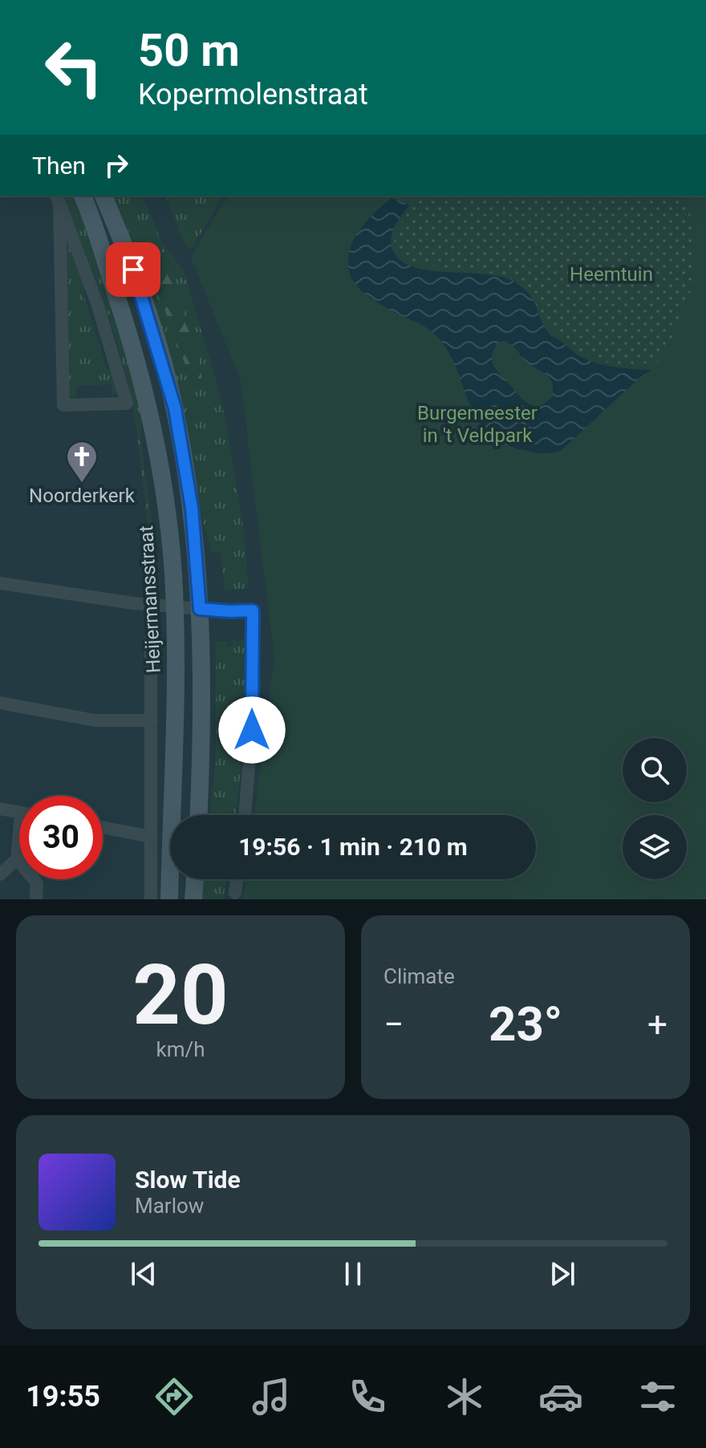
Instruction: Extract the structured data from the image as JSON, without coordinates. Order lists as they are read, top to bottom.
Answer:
{
  "streets": {
    "main road": ["Heijermansstraat"]
  },
  "parks": ["Heemtuin", "Burgemeester in 't Veldpark"],
  "places": {
    "church": ["Noorderkerk"]
  },
  "page": {
    "turn": ["50 m", "Kopermolenstraat"],
    "then": "Then",
    "limit": "30",
    "trip": "19:56 · 1 min · 210 m",
    "tile": [
      ["20", "km/h"],
      "Climate"
    ],
    "heat": ["−", "23°", "+"],
    "song": ["Slow Tide", "Marlow"],
    "tabs": "19:55"
  }
}
